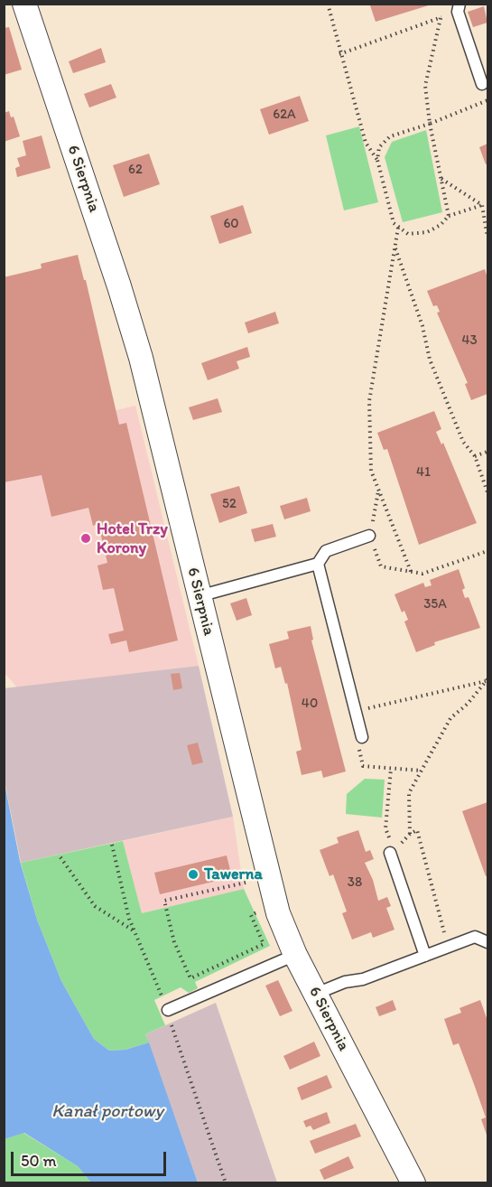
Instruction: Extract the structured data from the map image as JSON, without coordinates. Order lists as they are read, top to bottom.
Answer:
{
  "streets": {
    "street": ["6 Sierpnia"]
  },
  "water": ["Kanał portowy"],
  "places": ["Hotel Trzy Korony", "Tawerna"],
  "house_numbers": [
    "62A",
    "62",
    "60",
    "43",
    "41",
    "52",
    "35A",
    "40",
    "38"
  ],
  "scale_bar": "50 m"
}
